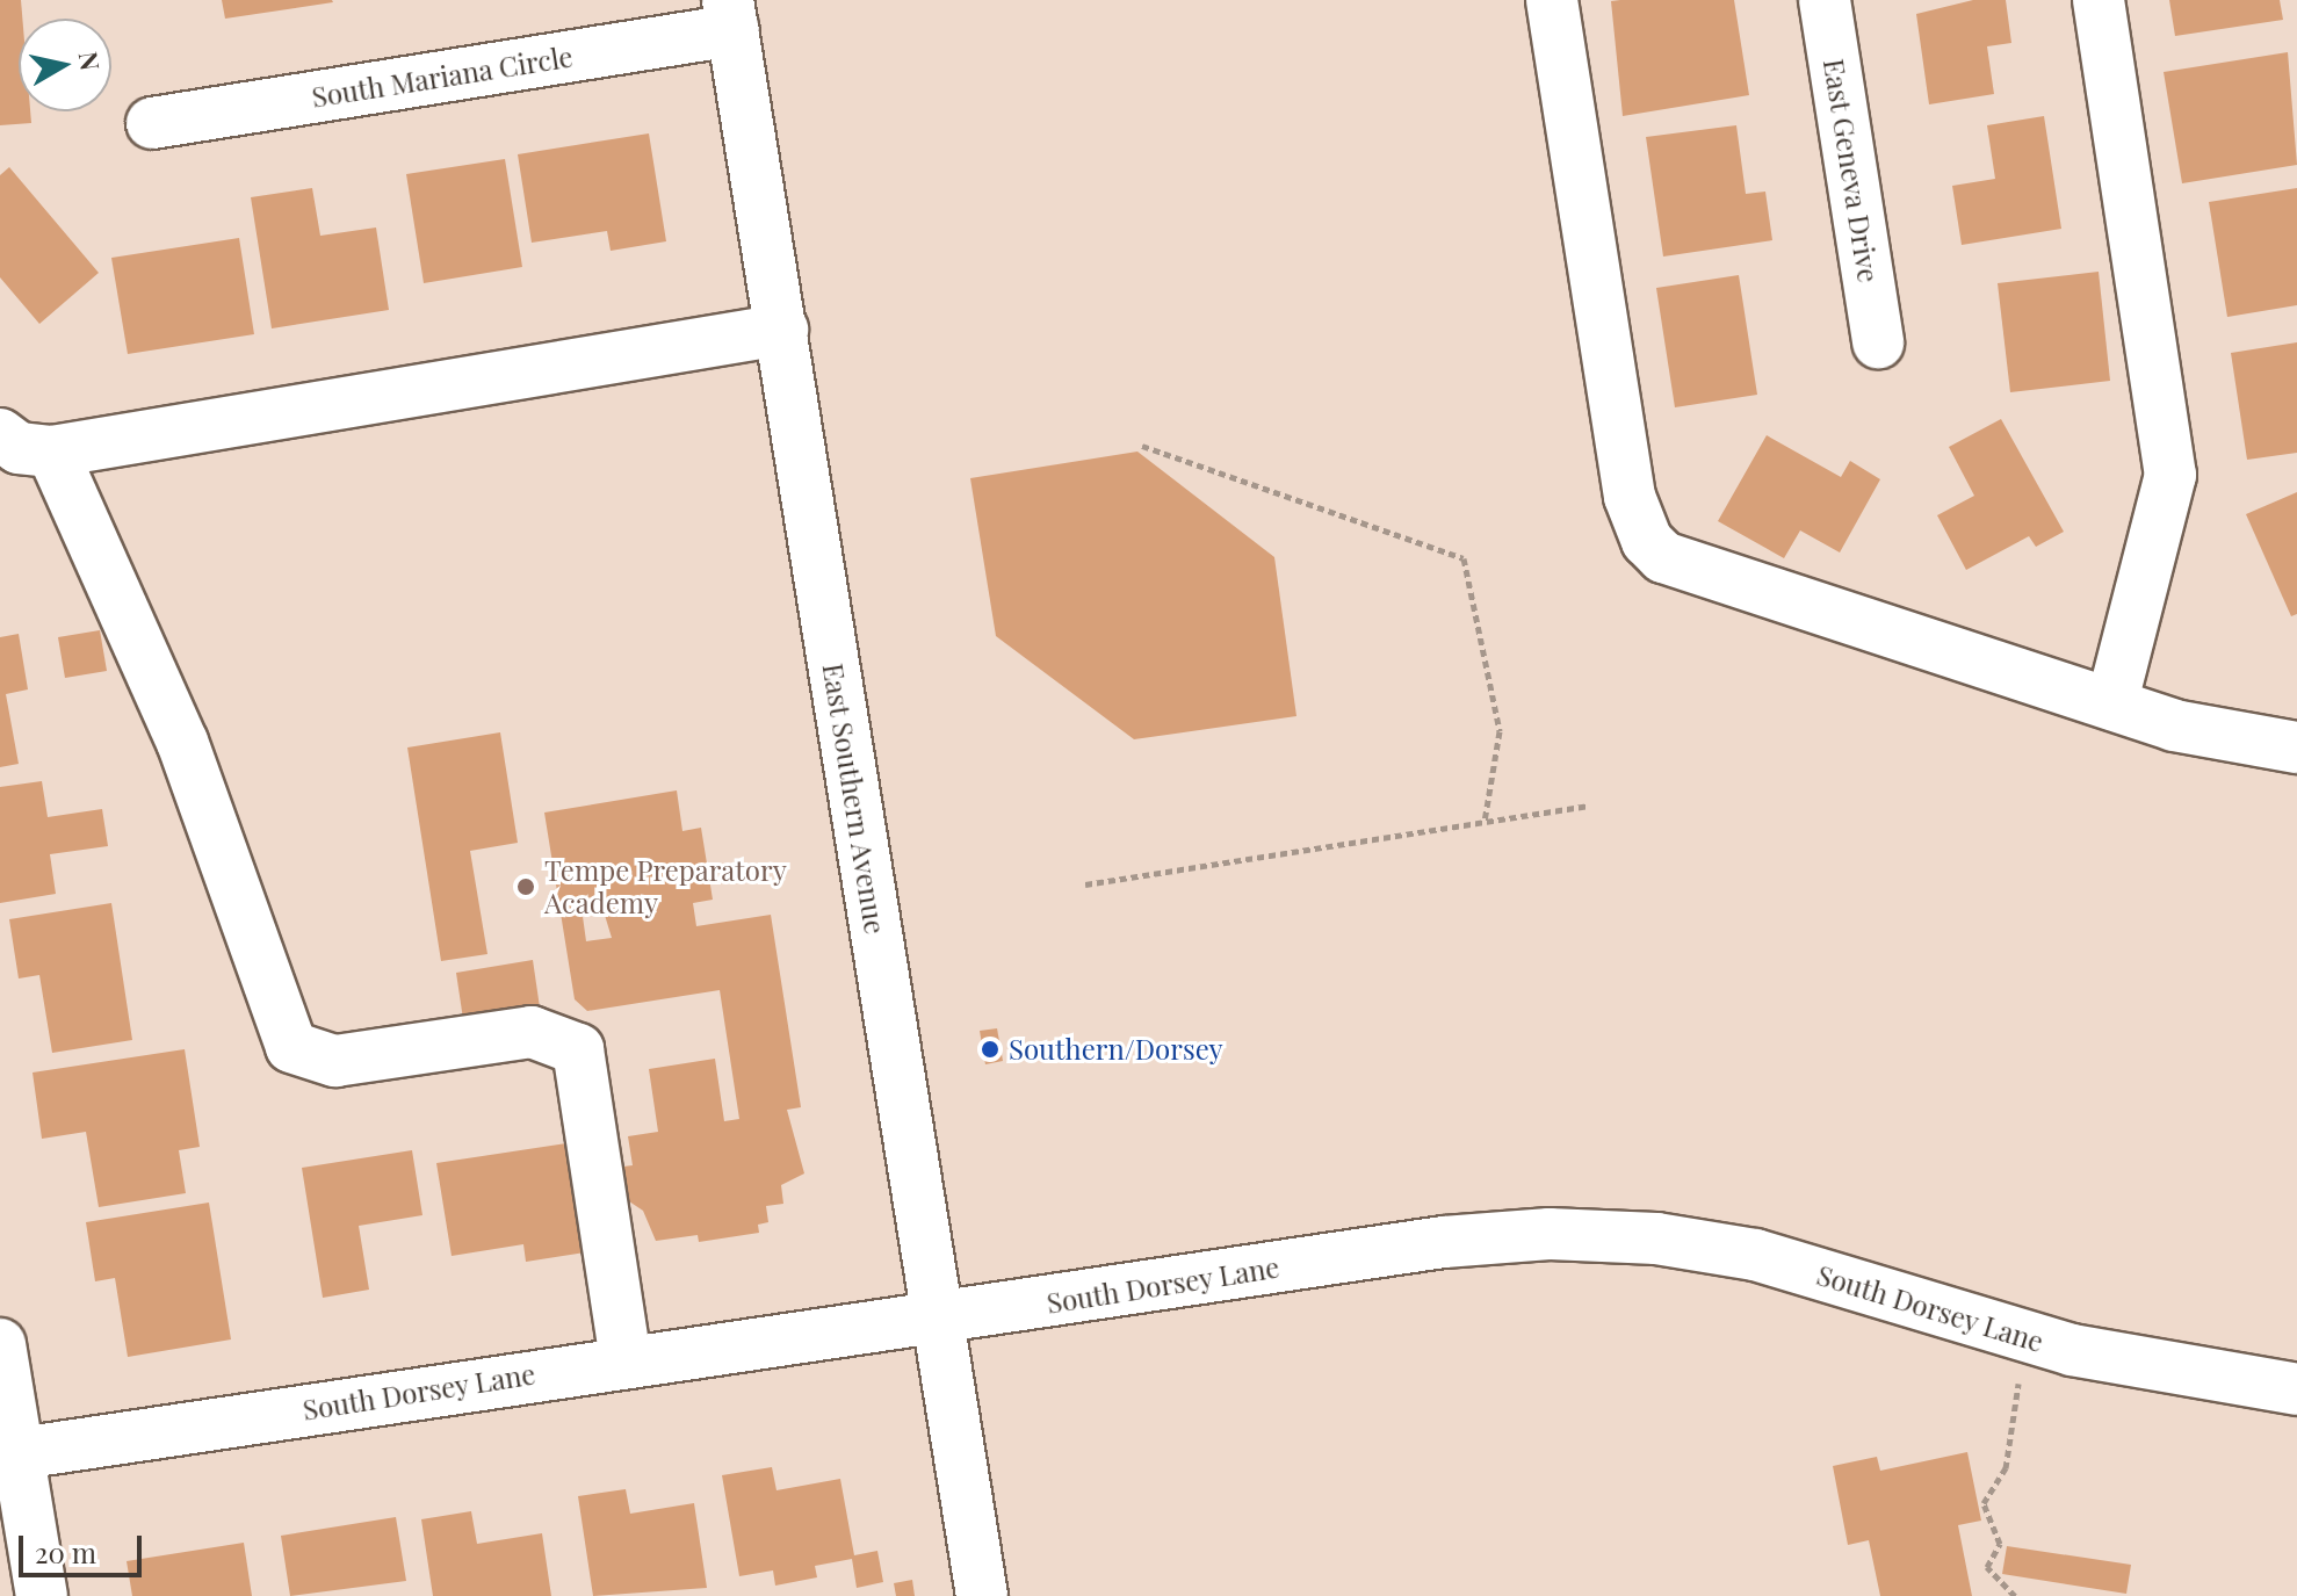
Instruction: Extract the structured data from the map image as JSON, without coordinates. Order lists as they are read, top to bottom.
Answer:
{
  "streets": {
    "street": [
      "South Mariana Circle",
      "East Geneva Drive",
      "East Southern Avenue",
      "South Dorsey Lane"
    ]
  },
  "crossings": [
    ["South Mariana Circle", "East Southern Avenue"],
    ["East Southern Avenue", "South Dorsey Lane"]
  ],
  "places": ["Tempe Preparatory Academy", "Southern/Dorsey"],
  "scale_bar": "20 m",
  "north": "right"
}
